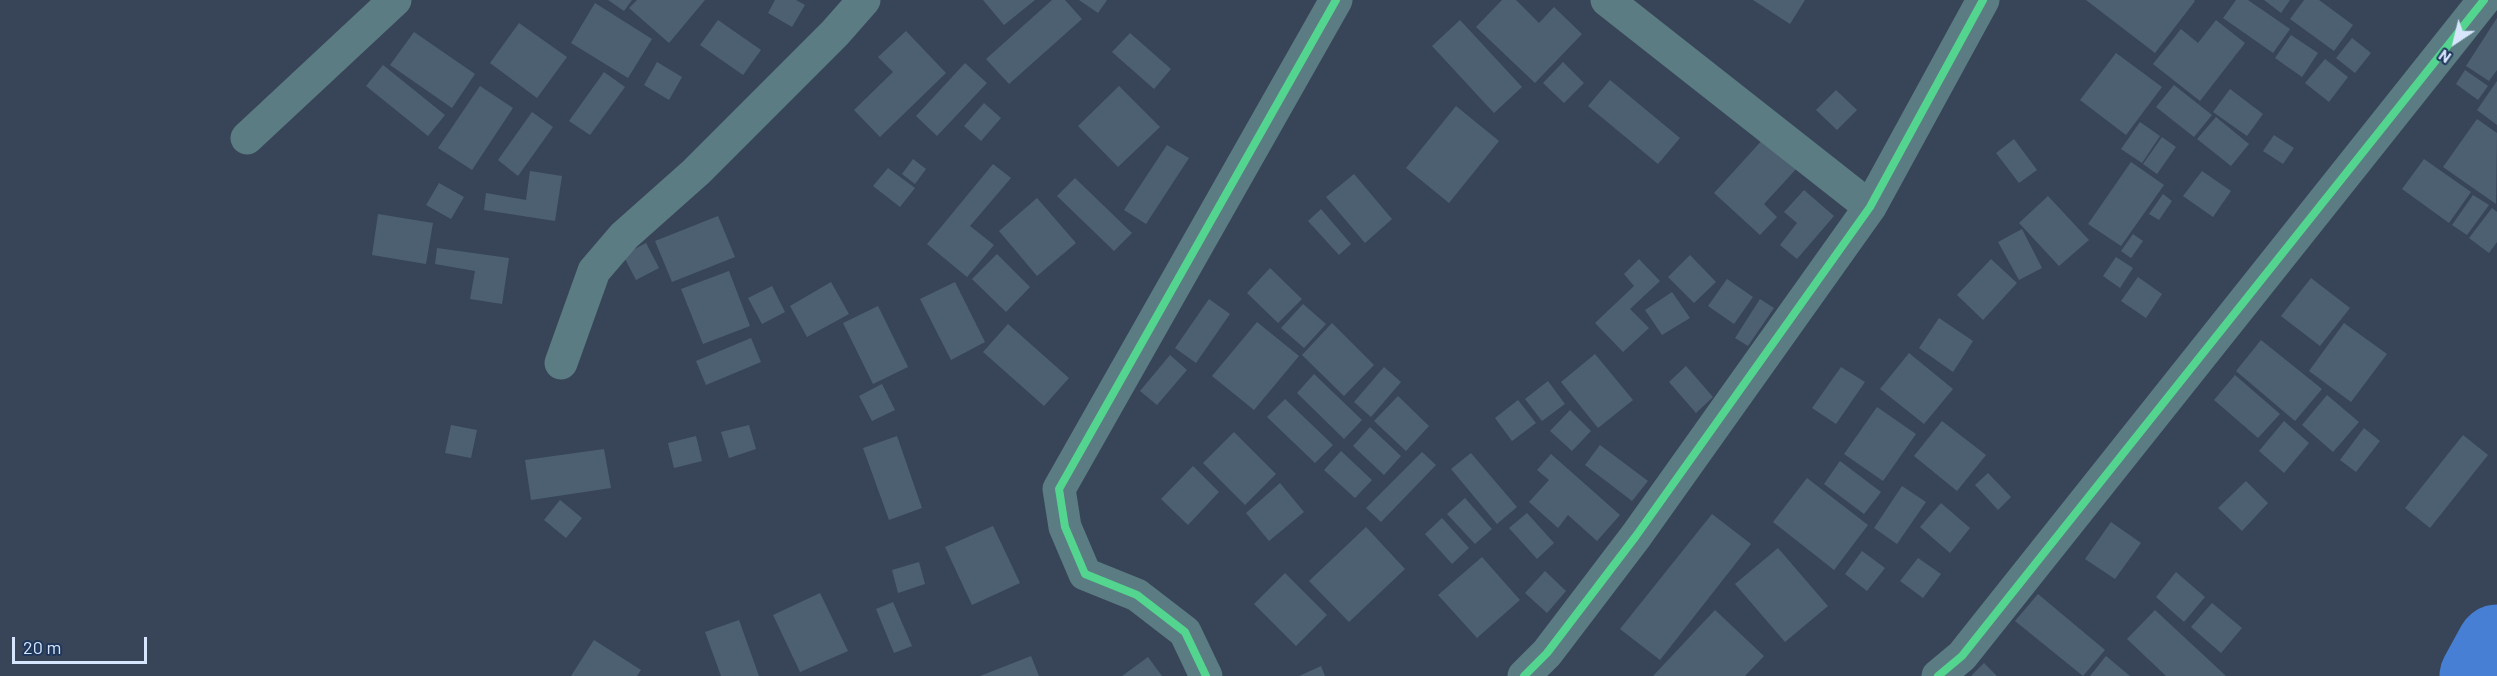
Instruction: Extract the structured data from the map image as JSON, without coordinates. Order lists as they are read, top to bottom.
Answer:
{
  "scale_bar": "20 m",
  "north": "bottom left"
}
